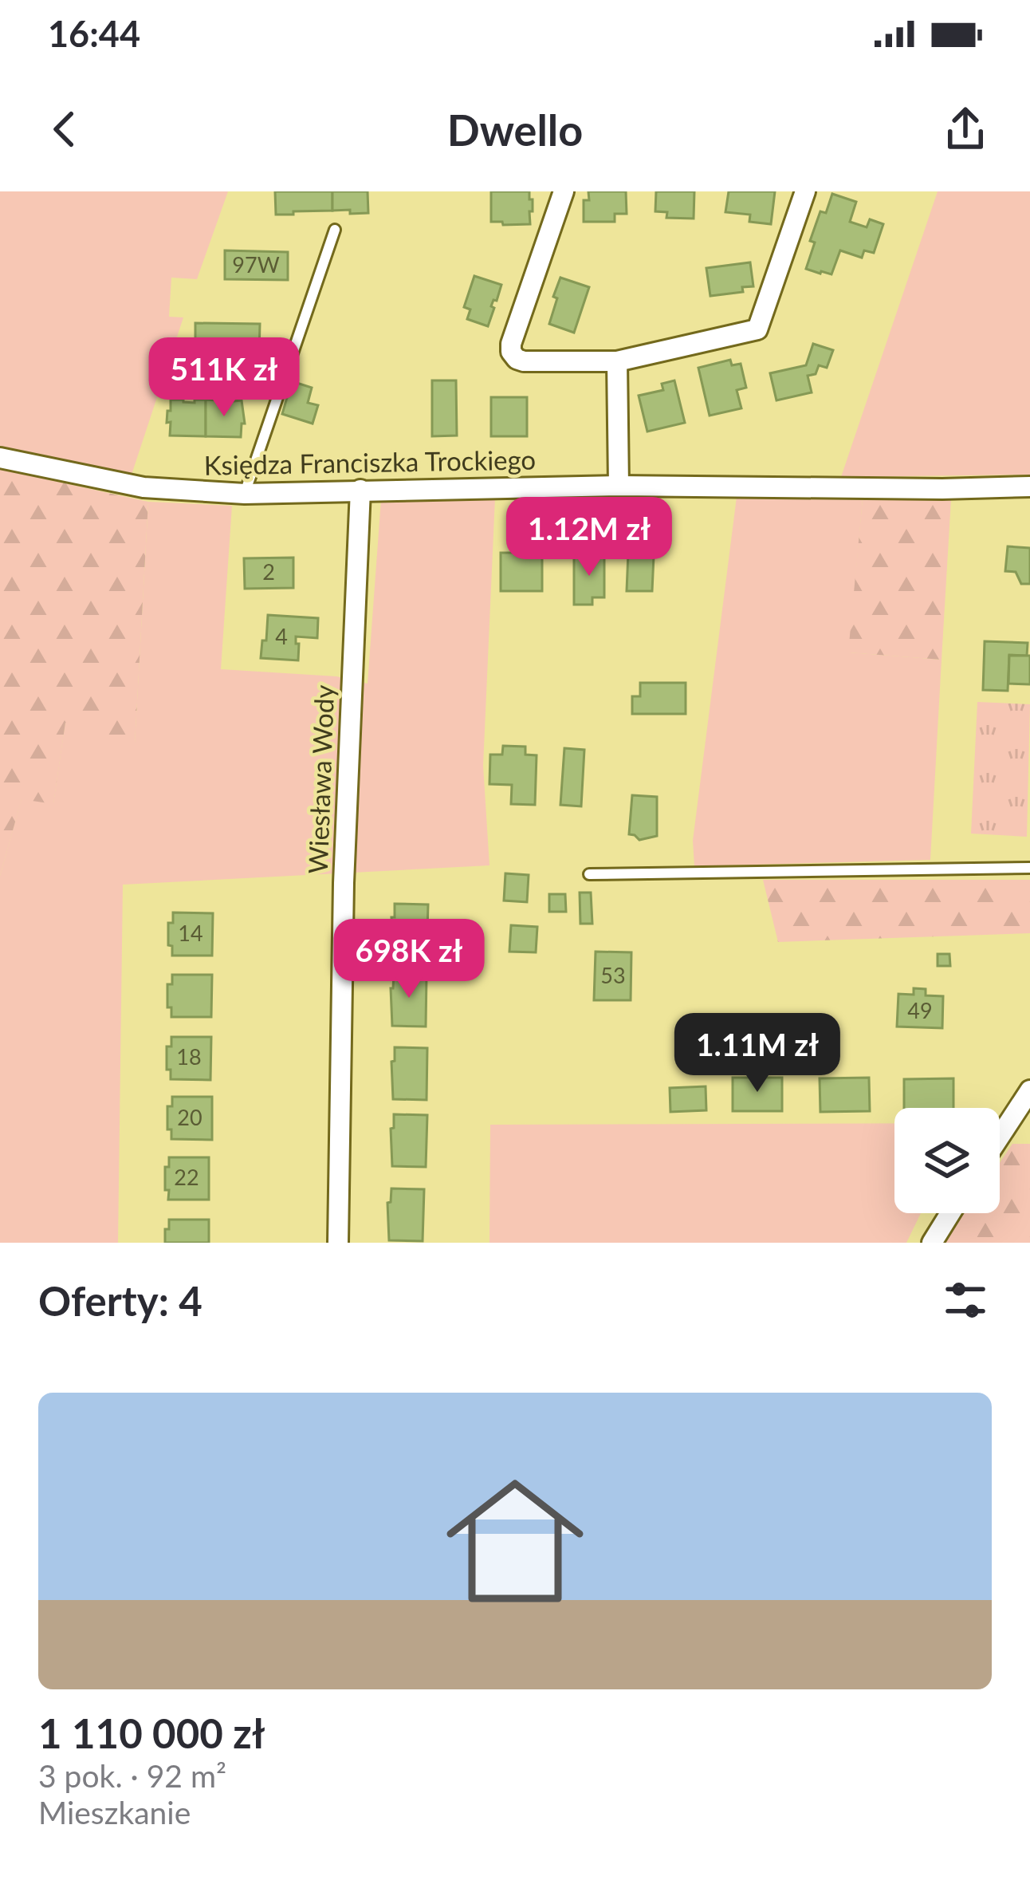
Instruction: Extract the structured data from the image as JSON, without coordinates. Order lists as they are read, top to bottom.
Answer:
{
  "streets": {
    "street": ["Księdza Franciszka Trockiego", "Wiesława Wody"]
  },
  "crossings": [
    ["Księdza Franciszka Trockiego", "Wiesława Wody"]
  ],
  "house_numbers": [
    "97W",
    "2",
    "4",
    "14",
    "53",
    "49",
    "18",
    "20",
    "22"
  ],
  "page": {
    "status": "16:44",
    "header": "Dwello",
    "price": [
      "511K zł",
      "1.12M zł",
      "698K zł",
      "1.11M zł"
    ],
    "heading": "Oferty: 4",
    "list": [
      {
        "name": "1 110 000 zł",
        "note": "3 pok. · 92 m² · Mieszkanie"
      }
    ]
  }
}
